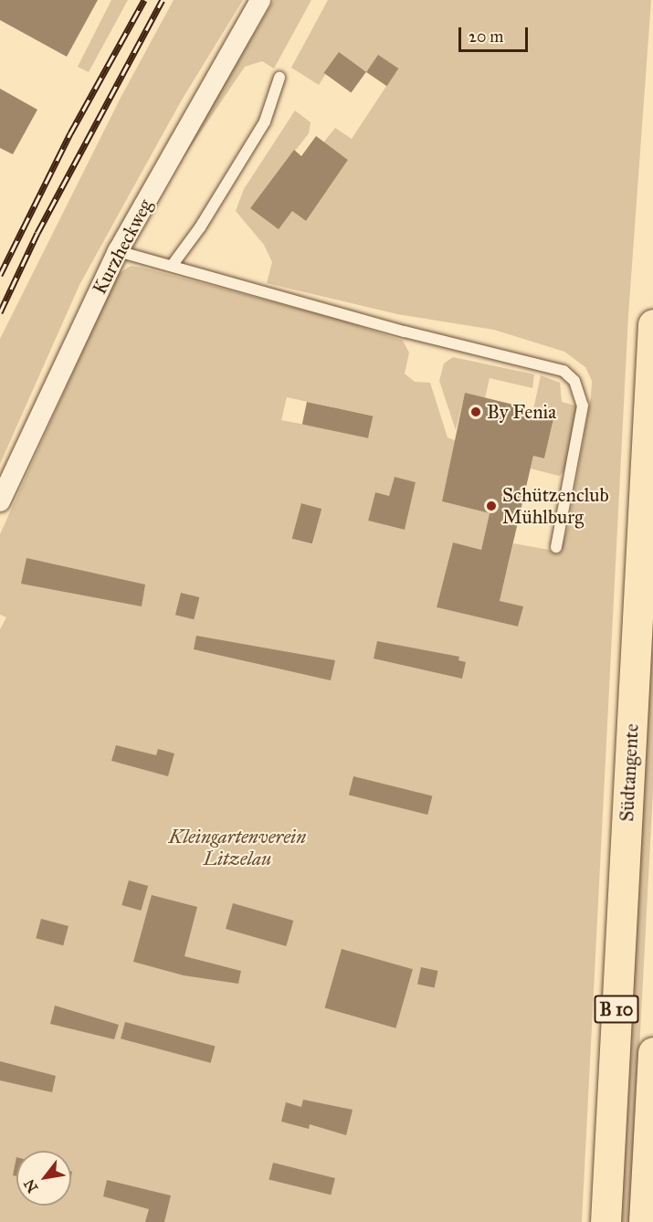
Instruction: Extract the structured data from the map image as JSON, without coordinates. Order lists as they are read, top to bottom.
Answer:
{
  "streets": {
    "highway": ["Südtangente", "B 10"],
    "street": ["Kurzheckweg"]
  },
  "parks": ["Kleingartenverein Litzelau"],
  "places": ["By Fenia", "Schützenclub Mühlburg"],
  "scale_bar": "20 m",
  "north": "bottom left"
}
